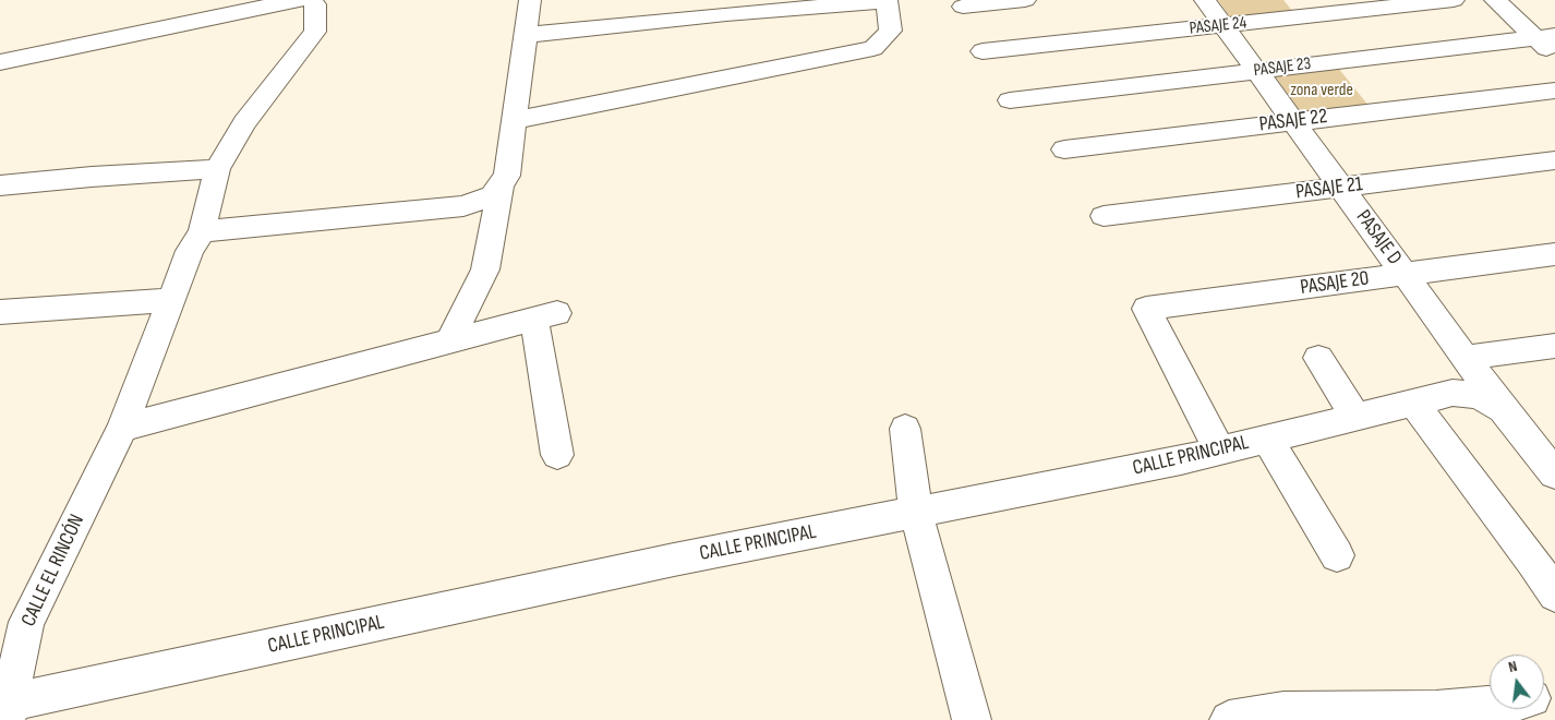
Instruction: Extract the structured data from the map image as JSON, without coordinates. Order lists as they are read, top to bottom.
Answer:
{
  "streets": {
    "street": [
      "PASAJE 24",
      "PASAJE 23",
      "PASAJE 22",
      "PASAJE 21",
      "PASAJE D",
      "PASAJE 20",
      "CALLE PRINCIPAL",
      "CALLE EL RINCÓN"
    ]
  },
  "crossings": [
    ["PASAJE 24", "PASAJE D"],
    ["PASAJE 23", "PASAJE D"],
    ["PASAJE 22", "PASAJE D"],
    ["PASAJE 21", "PASAJE D"],
    ["PASAJE D", "PASAJE 20"],
    ["PASAJE D", "CALLE PRINCIPAL"],
    ["PASAJE 20", "CALLE PRINCIPAL"],
    ["CALLE PRINCIPAL", "CALLE EL RINCÓN"]
  ],
  "parks": ["zona verde"],
  "north": "top"
}
